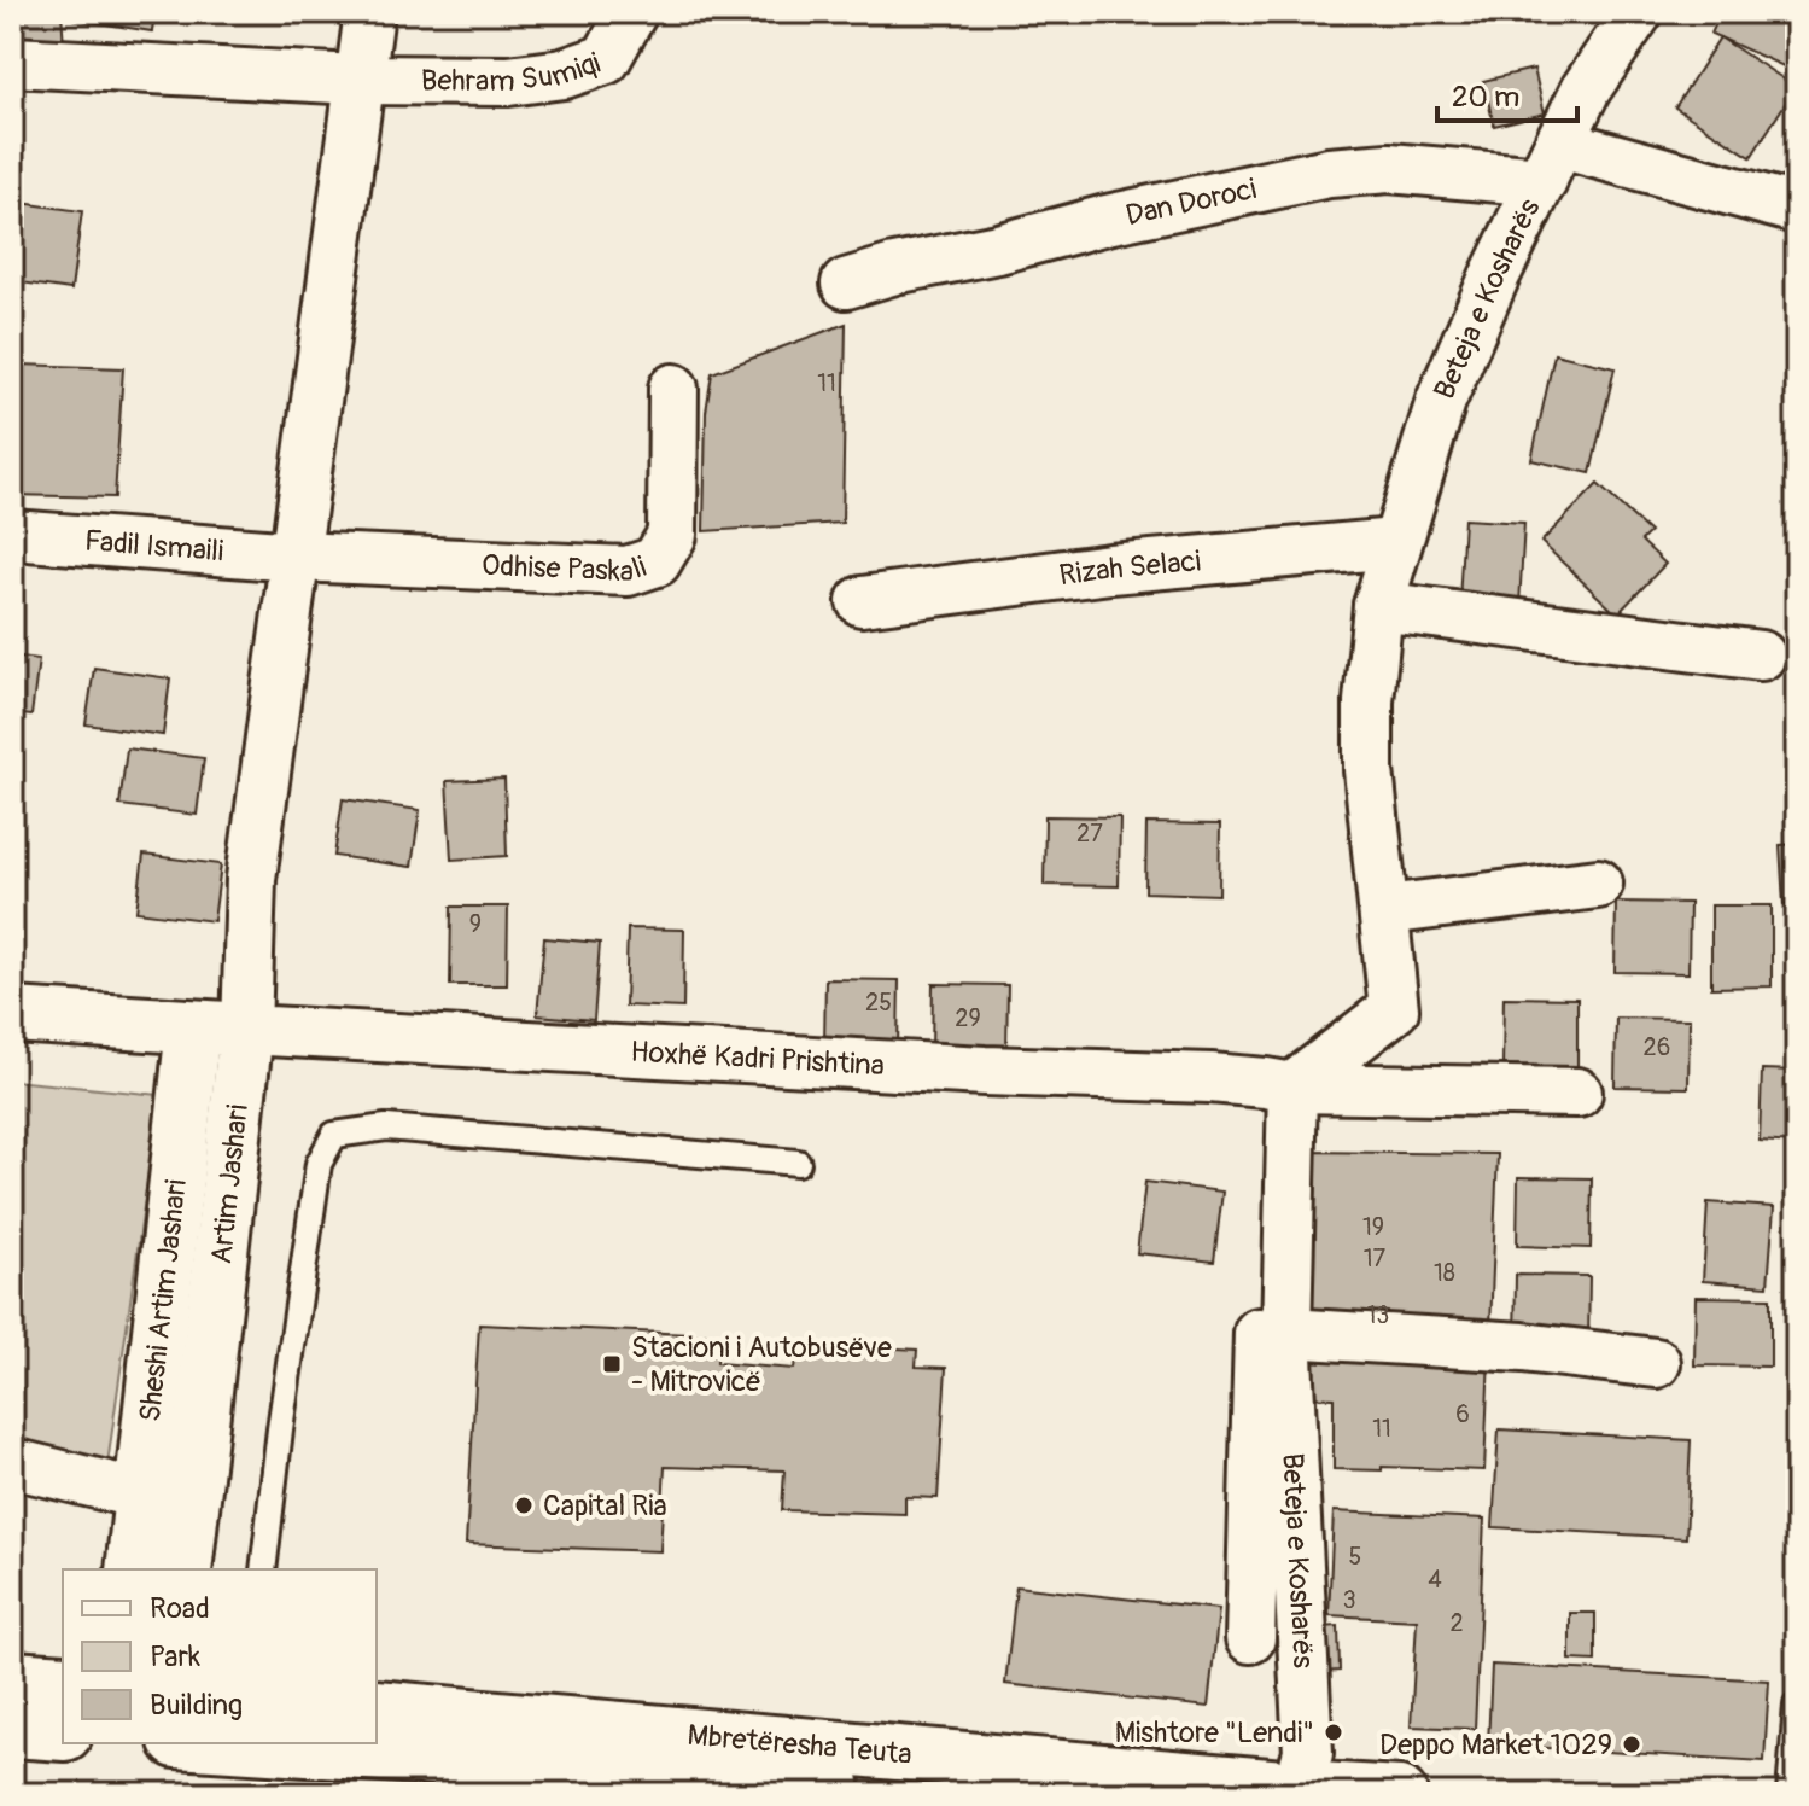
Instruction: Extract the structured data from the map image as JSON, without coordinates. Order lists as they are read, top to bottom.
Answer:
{
  "streets": {
    "main road": ["Artim Jashari", "Sheshi Artim Jashari", "Mbretëresha Teuta"],
    "street": [
      "Behram Sumiqi",
      "Dan Doroci",
      "Beteja e Kosharës",
      "Fadil Ismaili",
      "Odhise Paskali",
      "Rizah Selaci",
      "Hoxhë Kadri Prishtina"
    ]
  },
  "crossings": [
    ["Dan Doroci", "Beteja e Kosharës"],
    ["Beteja e Kosharës", "Rizah Selaci"],
    ["Beteja e Kosharës", "Hoxhë Kadri Prishtina"],
    ["Beteja e Kosharës", "Mbretëresha Teuta"],
    ["Fadil Ismaili", "Odhise Paskali"],
    ["Hoxhë Kadri Prishtina", "Artim Jashari"]
  ],
  "places": {
    "transit": ["Stacioni i Autobusëve - Mitrovicë"],
    "other": ["Capital Ria", "Mishtore \"Lendi\"", "Deppo Market 1029"]
  },
  "house_numbers": [
    "11",
    "27",
    "9",
    "25",
    "29",
    "26",
    "19",
    "17",
    "18",
    "13",
    "6",
    "11",
    "5",
    "4",
    "3",
    "2"
  ],
  "legend": ["Road", "Park", "Building"],
  "scale_bar": "20 m"
}
